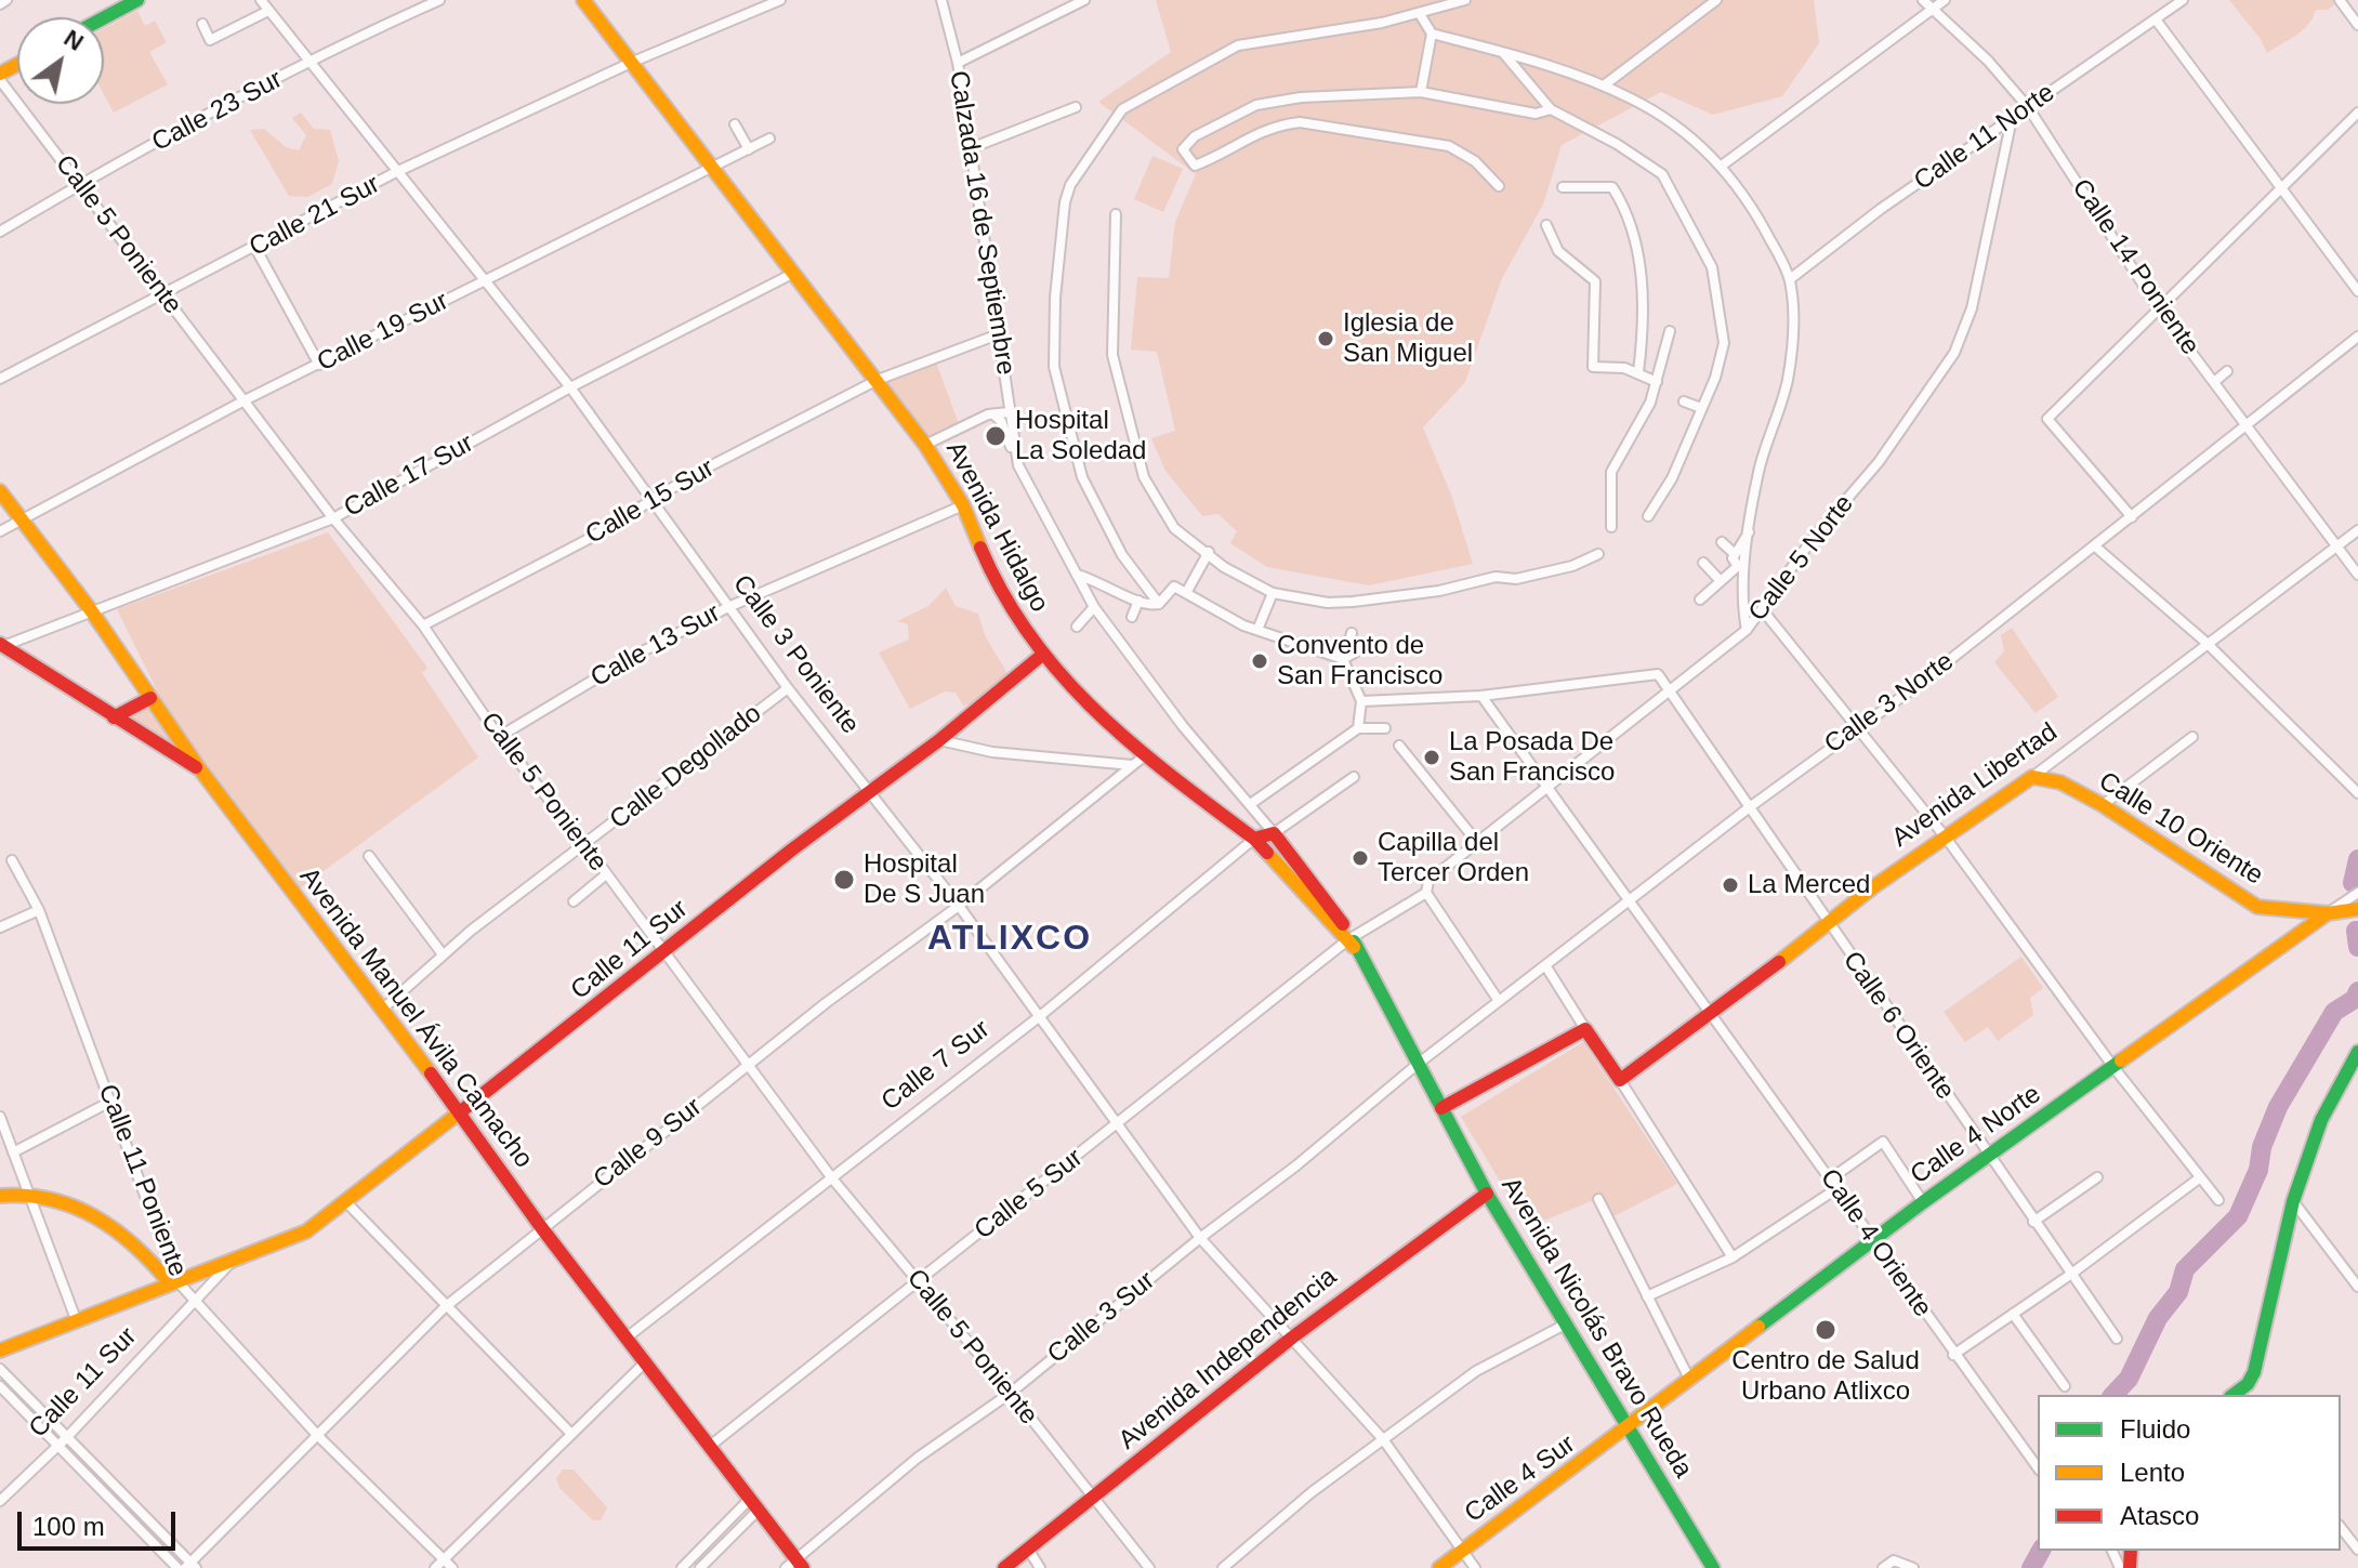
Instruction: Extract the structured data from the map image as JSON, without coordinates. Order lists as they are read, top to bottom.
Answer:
{
  "streets": {
    "main road": [
      "Avenida Hidalgo",
      "Avenida Libertad",
      "Calle 10 Oriente",
      "Calle 11 Sur",
      "Avenida Manuel Ávila Camacho",
      "Calle 7 Sur",
      "Calle 4 Norte",
      "Avenida Nicolás Bravo Rueda",
      "Avenida Independencia",
      "Calle 4 Sur"
    ],
    "street": [
      "Calle 23 Sur",
      "Calle 11 Norte",
      "Calle 21 Sur",
      "Calzada 16 de Septiembre",
      "Calle 5 Poniente",
      "Calle 14 Poniente",
      "Calle 19 Sur",
      "Calle 17 Sur",
      "Calle 15 Sur",
      "Calle 5 Norte",
      "Calle 13 Sur",
      "Calle 3 Poniente",
      "Calle 3 Norte",
      "Calle Degollado",
      "Calle 6 Oriente",
      "Calle 9 Sur",
      "Calle 11 Poniente",
      "Calle 5 Sur",
      "Calle 4 Oriente",
      "Calle 3 Sur"
    ]
  },
  "crossings": [
    ["Calle 23 Sur", "Calle 5 Poniente"],
    ["Calle 23 Sur", "Calle 3 Poniente"],
    ["Calle 11 Norte", "Calle 14 Poniente"],
    ["Calle 11 Norte", "Calle 5 Norte"],
    ["Calle 21 Sur", "Calle 5 Poniente"],
    ["Calle 21 Sur", "Avenida Hidalgo"],
    ["Calle 21 Sur", "Calle 3 Poniente"],
    ["Calzada 16 de Septiembre", "Calle 15 Sur"],
    ["Calzada 16 de Septiembre", "Avenida Hidalgo"],
    ["Calzada 16 de Septiembre", "Calle 7 Sur"],
    ["Calle 5 Poniente", "Calle 19 Sur"],
    ["Calle 5 Poniente", "Calle 17 Sur"],
    ["Calle 5 Poniente", "Calle 15 Sur"],
    ["Calle 5 Poniente", "Calle 13 Sur"],
    ["Calle 5 Poniente", "Calle Degollado"],
    ["Calle 5 Poniente", "Calle 11 Sur"],
    ["Calle 5 Poniente", "Calle 7 Sur"],
    ["Calle 5 Poniente", "Calle 9 Sur"],
    ["Calle 5 Poniente", "Calle 5 Sur"],
    ["Calle 5 Poniente", "Calle 3 Sur"],
    ["Calle 5 Poniente", "Avenida Independencia"],
    ["Calle 14 Poniente", "Calle 3 Norte"],
    ["Calle 14 Poniente", "Avenida Libertad"],
    ["Calle 19 Sur", "Avenida Hidalgo"],
    ["Calle 19 Sur", "Calle 3 Poniente"],
    ["Calle 19 Sur", "Avenida Manuel Ávila Camacho"],
    ["Calle 17 Sur", "Avenida Hidalgo"],
    ["Calle 17 Sur", "Calle 3 Poniente"],
    ["Calle 17 Sur", "Avenida Manuel Ávila Camacho"],
    ["Calle 15 Sur", "Avenida Hidalgo"],
    ["Calle 15 Sur", "Calle 3 Poniente"],
    ["Avenida Hidalgo", "Calle 5 Norte"],
    ["Avenida Hidalgo", "Calle 13 Sur"],
    ["Avenida Hidalgo", "Calle 3 Norte"],
    ["Avenida Hidalgo", "Calle 11 Sur"],
    ["Avenida Hidalgo", "Calle 7 Sur"],
    ["Avenida Hidalgo", "Calle 9 Sur"],
    ["Avenida Hidalgo", "Calle 5 Sur"],
    ["Avenida Hidalgo", "Calle 3 Sur"],
    ["Avenida Hidalgo", "Avenida Nicolás Bravo Rueda"],
    ["Calle 5 Norte", "Calle 6 Oriente"],
    ["Calle 5 Norte", "Calle 5 Sur"],
    ["Calle 5 Norte", "Calle 4 Oriente"],
    ["Calle 13 Sur", "Calle 3 Poniente"],
    ["Calle 3 Poniente", "Calle Degollado"],
    ["Calle 3 Poniente", "Calle 11 Sur"],
    ["Calle 3 Poniente", "Calle 7 Sur"],
    ["Calle 3 Poniente", "Calle 9 Sur"],
    ["Calle 3 Poniente", "Calle 5 Sur"],
    ["Calle 3 Poniente", "Calle 3 Sur"],
    ["Calle 3 Poniente", "Avenida Independencia"],
    ["Calle 3 Poniente", "Calle 4 Sur"],
    ["Calle 3 Norte", "Calle 6 Oriente"],
    ["Calle 3 Norte", "Calle 4 Oriente"],
    ["Calle 3 Norte", "Calle 3 Sur"],
    ["Calle Degollado", "Avenida Manuel Ávila Camacho"],
    ["Avenida Libertad", "Calle 10 Oriente"],
    ["Avenida Libertad", "Calle 6 Oriente"],
    ["Avenida Libertad", "Calle 4 Oriente"],
    ["Calle 10 Oriente", "Calle 4 Norte"],
    ["Calle 11 Sur", "Avenida Manuel Ávila Camacho"],
    ["Calle 11 Sur", "Calle 11 Poniente"],
    ["Avenida Manuel Ávila Camacho", "Calle 7 Sur"],
    ["Avenida Manuel Ávila Camacho", "Calle 9 Sur"],
    ["Avenida Manuel Ávila Camacho", "Calle 5 Sur"],
    ["Avenida Manuel Ávila Camacho", "Calle 3 Sur"],
    ["Calle 6 Oriente", "Calle 4 Norte"],
    ["Calle 6 Oriente", "Calle 4 Oriente"],
    ["Calle 4 Norte", "Calle 4 Oriente"],
    ["Calle 4 Norte", "Avenida Nicolás Bravo Rueda"],
    ["Calle 4 Norte", "Calle 4 Sur"],
    ["Calle 9 Sur", "Calle 11 Poniente"],
    ["Avenida Nicolás Bravo Rueda", "Avenida Independencia"],
    ["Avenida Nicolás Bravo Rueda", "Calle 4 Sur"]
  ],
  "districts": ["ATLIXCO"],
  "places": [
    "Iglesia de San Miguel",
    "Hospital La Soledad",
    "Convento de San Francisco",
    "La Posada De San Francisco",
    "Capilla del Tercer Orden",
    "Hospital De S Juan",
    "La Merced",
    "Centro de Salud Urbano Atlixco"
  ],
  "legend": ["Fluido", "Lento", "Atasco"],
  "scale_bar": "100 m",
  "north": "top right"
}
